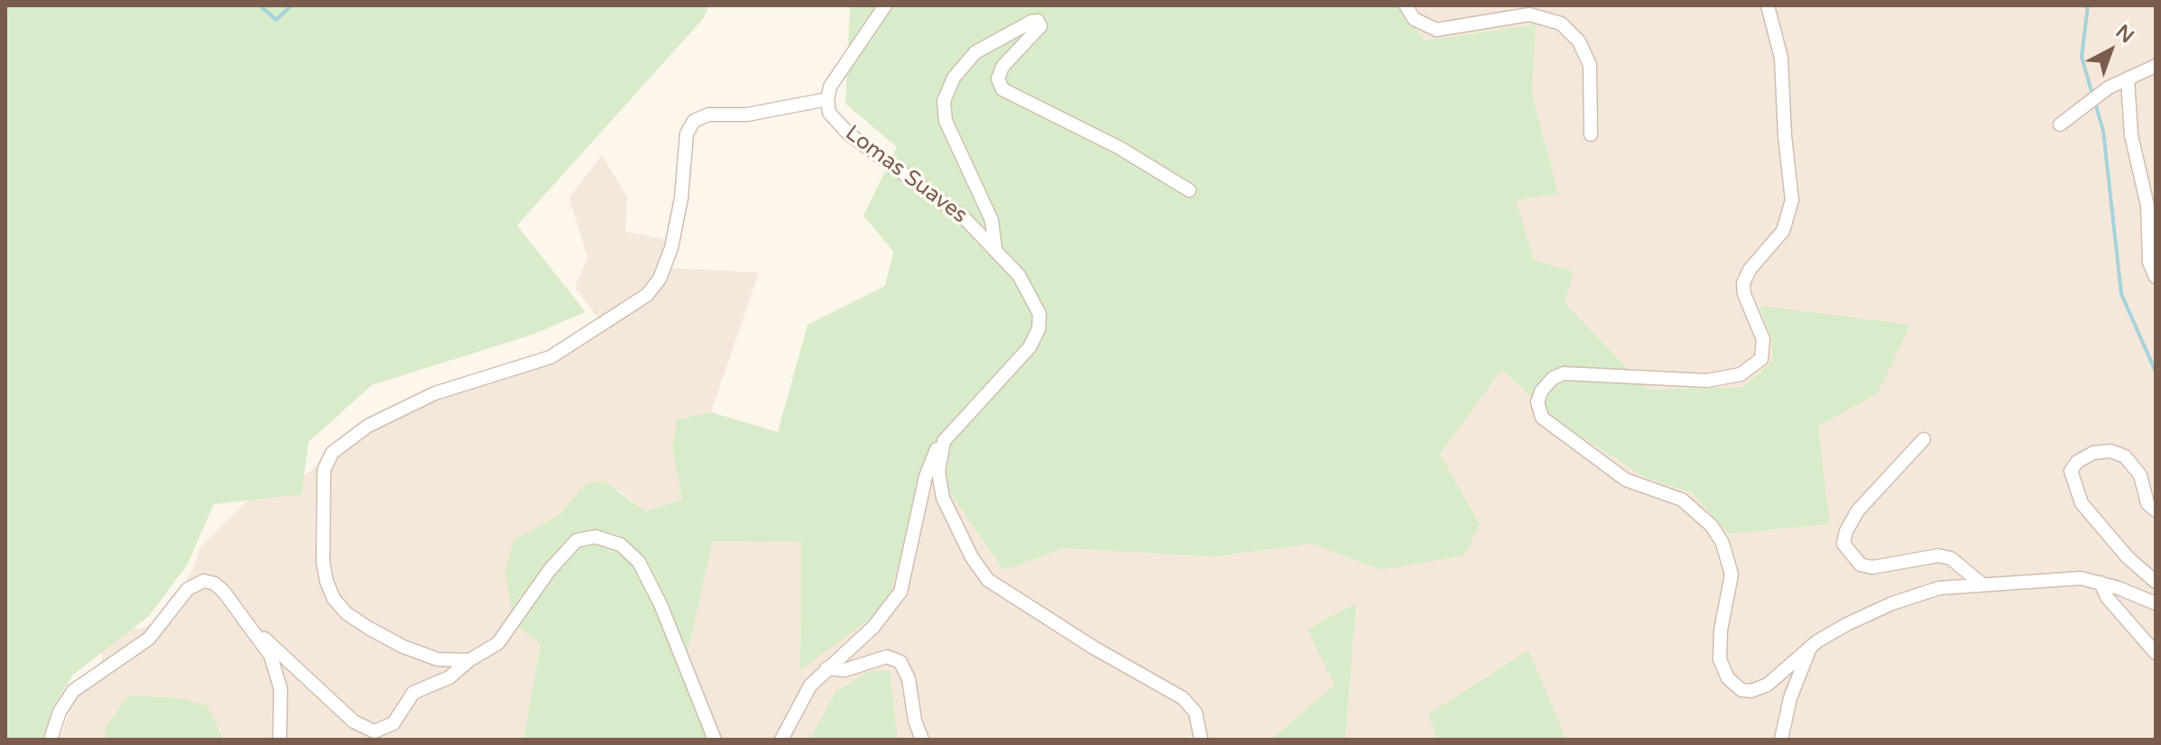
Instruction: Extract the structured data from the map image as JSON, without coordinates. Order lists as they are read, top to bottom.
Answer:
{
  "streets": {
    "street": ["Lomas Suaves"]
  },
  "north": "top right"
}
